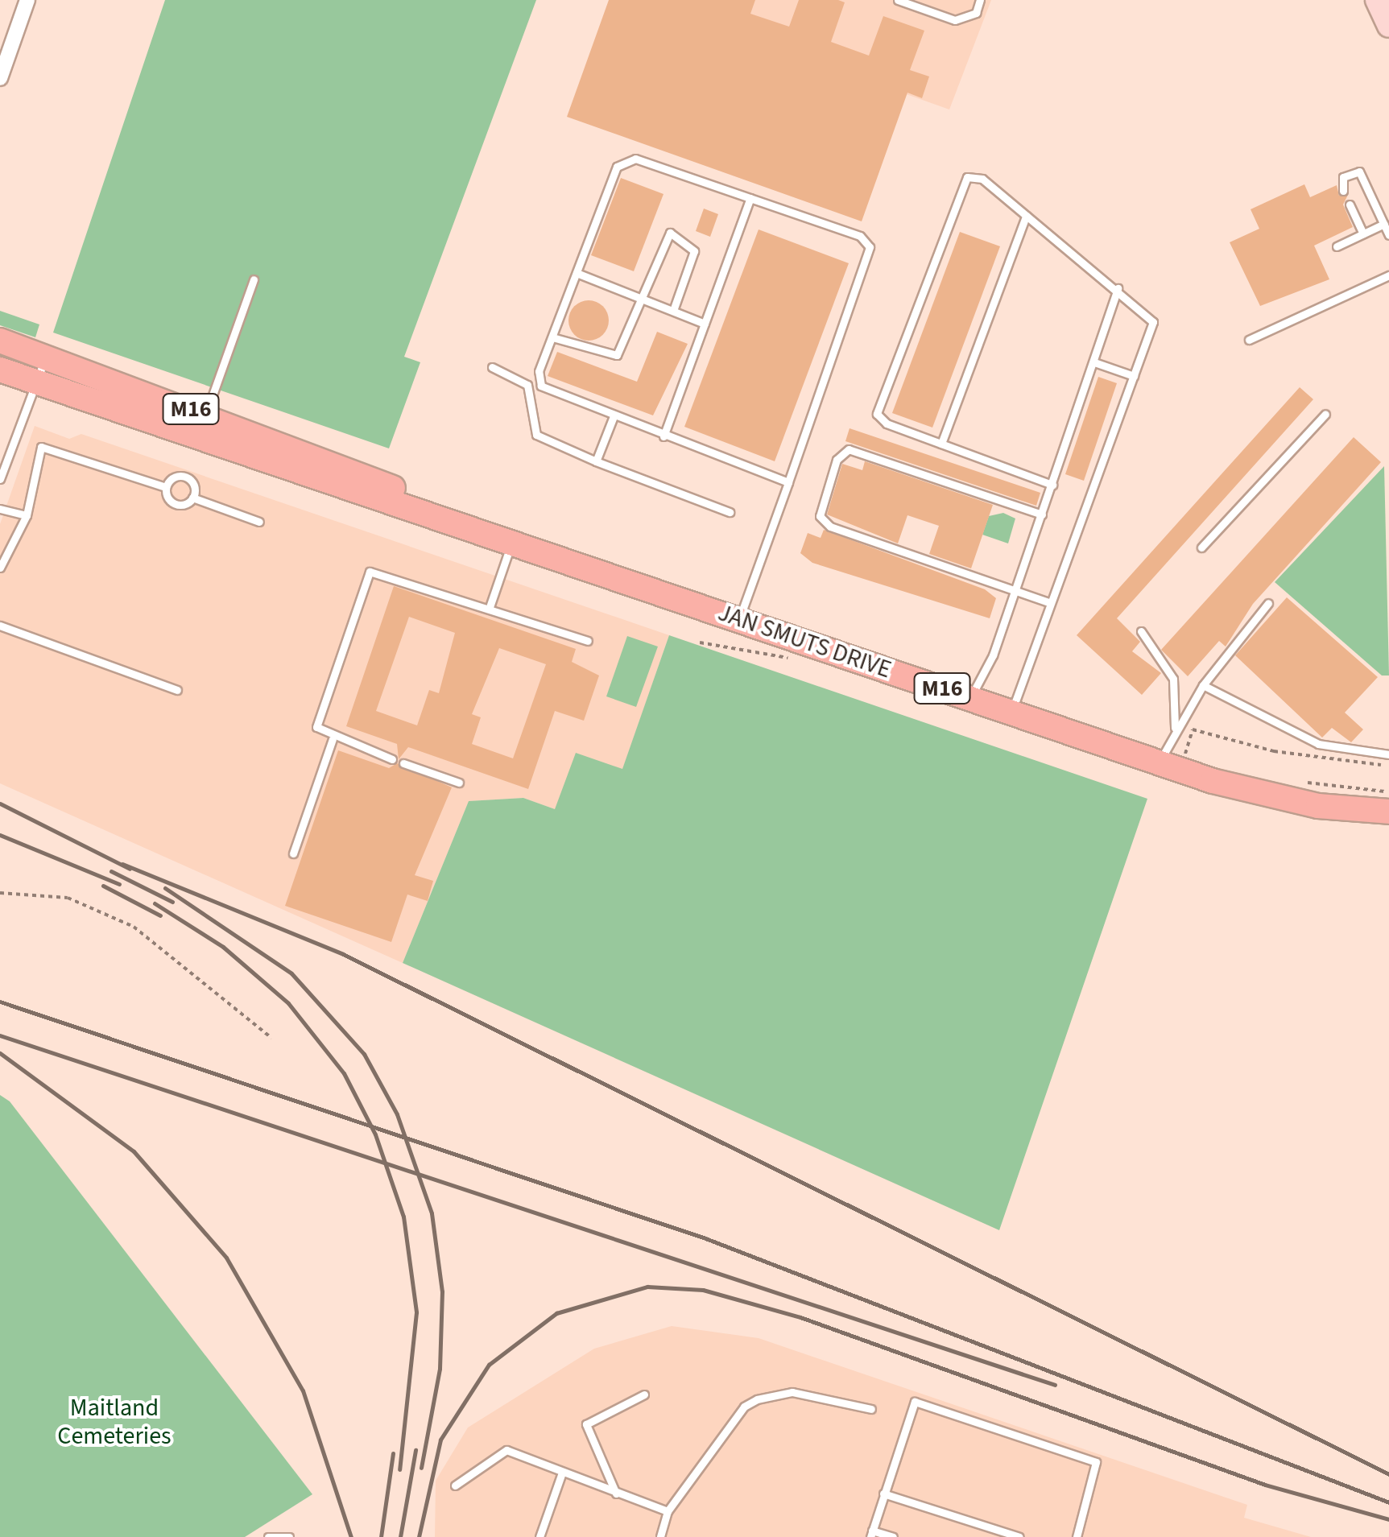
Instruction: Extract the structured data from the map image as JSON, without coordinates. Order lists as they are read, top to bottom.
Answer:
{
  "streets": {
    "main road": ["M16", "JAN SMUTS DRIVE"]
  },
  "parks": ["Maitland Cemeteries"]
}
